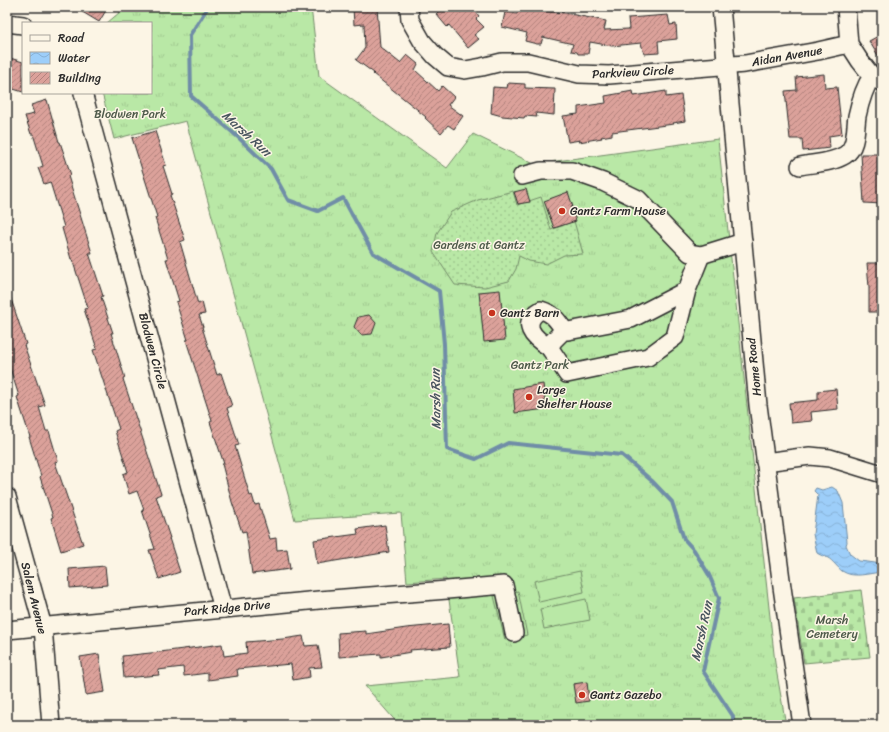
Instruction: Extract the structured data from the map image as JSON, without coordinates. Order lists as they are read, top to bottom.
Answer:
{
  "streets": {
    "street": [
      "Aidan Avenue",
      "Parkview Circle",
      "Blodwen Circle",
      "Home Road",
      "Salem Avenue",
      "Park Ridge Drive"
    ]
  },
  "crossings": [
    ["Aidan Avenue", "Parkview Circle"],
    ["Aidan Avenue", "Home Road"],
    ["Parkview Circle", "Home Road"],
    ["Blodwen Circle", "Park Ridge Drive"],
    ["Salem Avenue", "Park Ridge Drive"]
  ],
  "water": ["Marsh Run"],
  "parks": [
    "Blodwen Park",
    "Gardens at Gantz",
    "Gantz Park",
    "Marsh Cemetery"
  ],
  "places": [
    "Gantz Farm House",
    "Gantz Barn",
    "Large Shelter House",
    "Gantz Gazebo"
  ],
  "legend": ["Road", "Water", "Building"]
}
